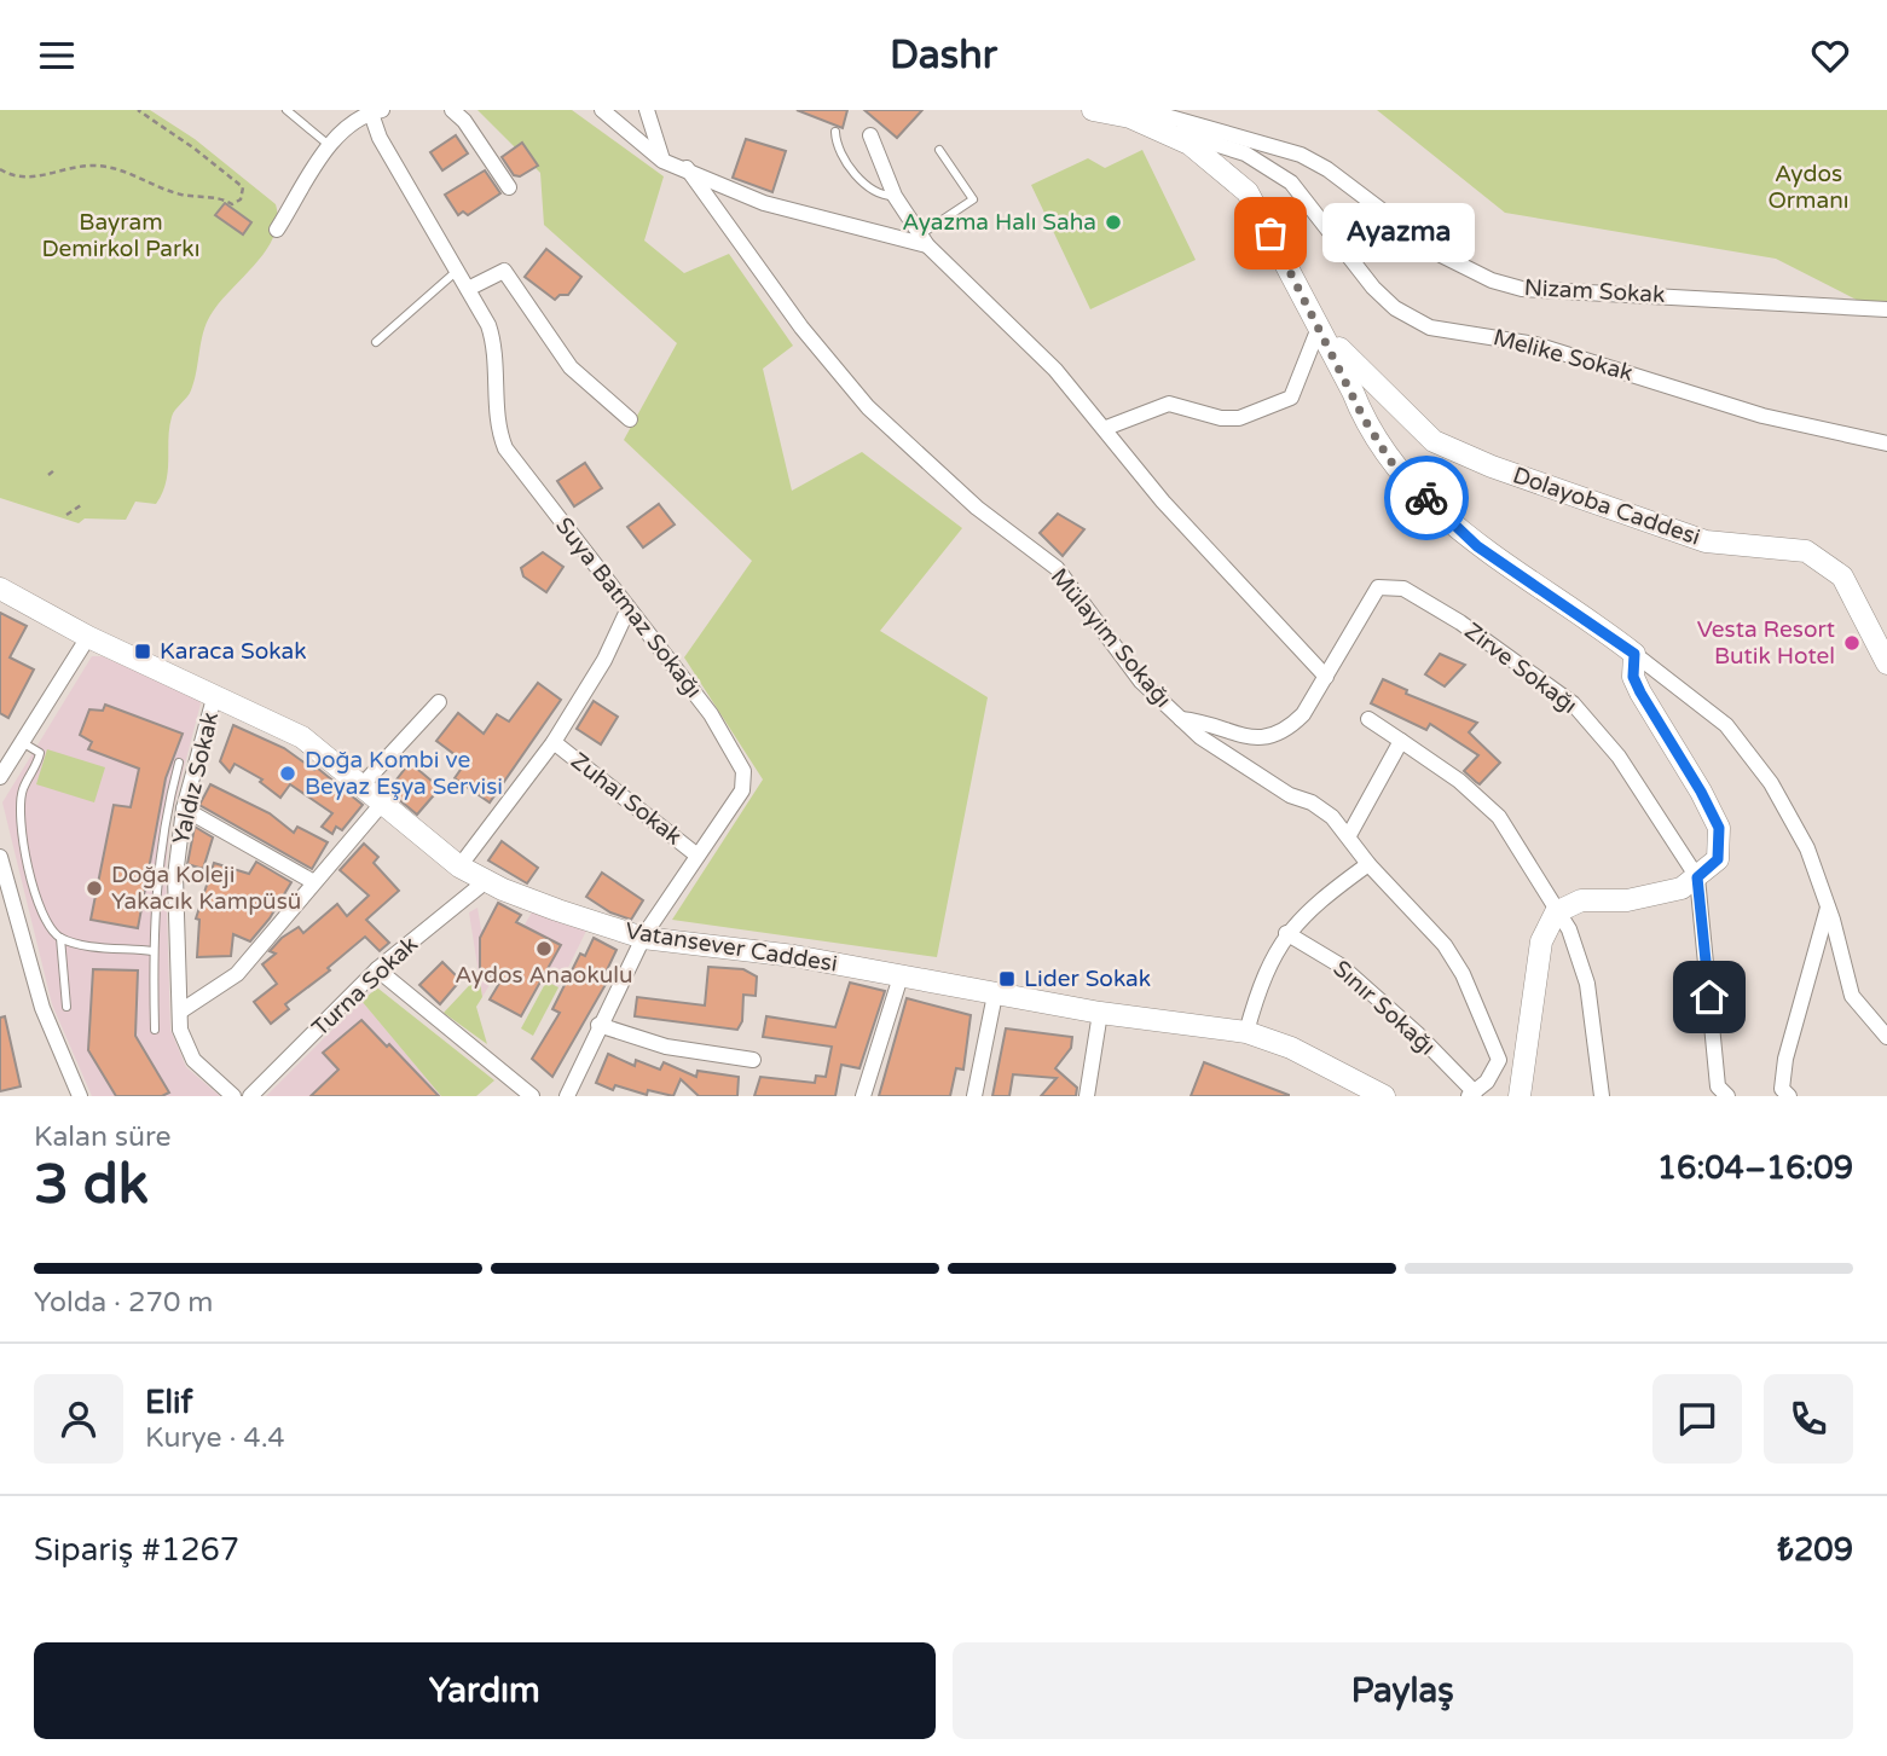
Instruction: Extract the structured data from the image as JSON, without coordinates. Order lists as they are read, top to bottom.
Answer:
{
  "streets": {
    "street": [
      "Nizam Sokak",
      "Melike Sokak",
      "Dolayoba Caddesi",
      "Suya Batmaz Sokağı",
      "Mülayim Sokağı",
      "Zirve Sokağı",
      "Yaldız Sokak",
      "Zuhal Sokak",
      "Vatansever Caddesi",
      "Turna Sokak",
      "Sınır Sokağı"
    ]
  },
  "crossings": [
    ["Nizam Sokak", "Melike Sokak"],
    ["Suya Batmaz Sokağı", "Zuhal Sokak"],
    ["Suya Batmaz Sokağı", "Vatansever Caddesi"],
    ["Mülayim Sokağı", "Zirve Sokağı"],
    ["Mülayim Sokağı", "Sınır Sokağı"],
    ["Yaldız Sokak", "Vatansever Caddesi"],
    ["Vatansever Caddesi", "Turna Sokak"]
  ],
  "parks": ["Aydos Ormanı", "Bayram Demirkol Parkı"],
  "places": {
    "other": [
      "Ayazma Halı Saha",
      "Ayazma",
      "Vesta Resort Butik Hotel",
      "Doğa Kombi ve Beyaz Eşya Servisi",
      "Doğa Koleji Yakacık Kampüsü",
      "Aydos Anaokulu"
    ],
    "transit": ["Karaca Sokak", "Lider Sokak"]
  },
  "page": {
    "header": "Dashr",
    "bubble": "Ayazma",
    "heading": ["3 dk", "Kalan süre", "16:04–16:09"],
    "panel": [
      "Elif",
      "Kurye · 4.4",
      "Sipariş #1267",
      "₺209"
    ],
    "bar": "Yolda · 270 m",
    "buttons": ["Yardım", "Paylaş"]
  }
}
